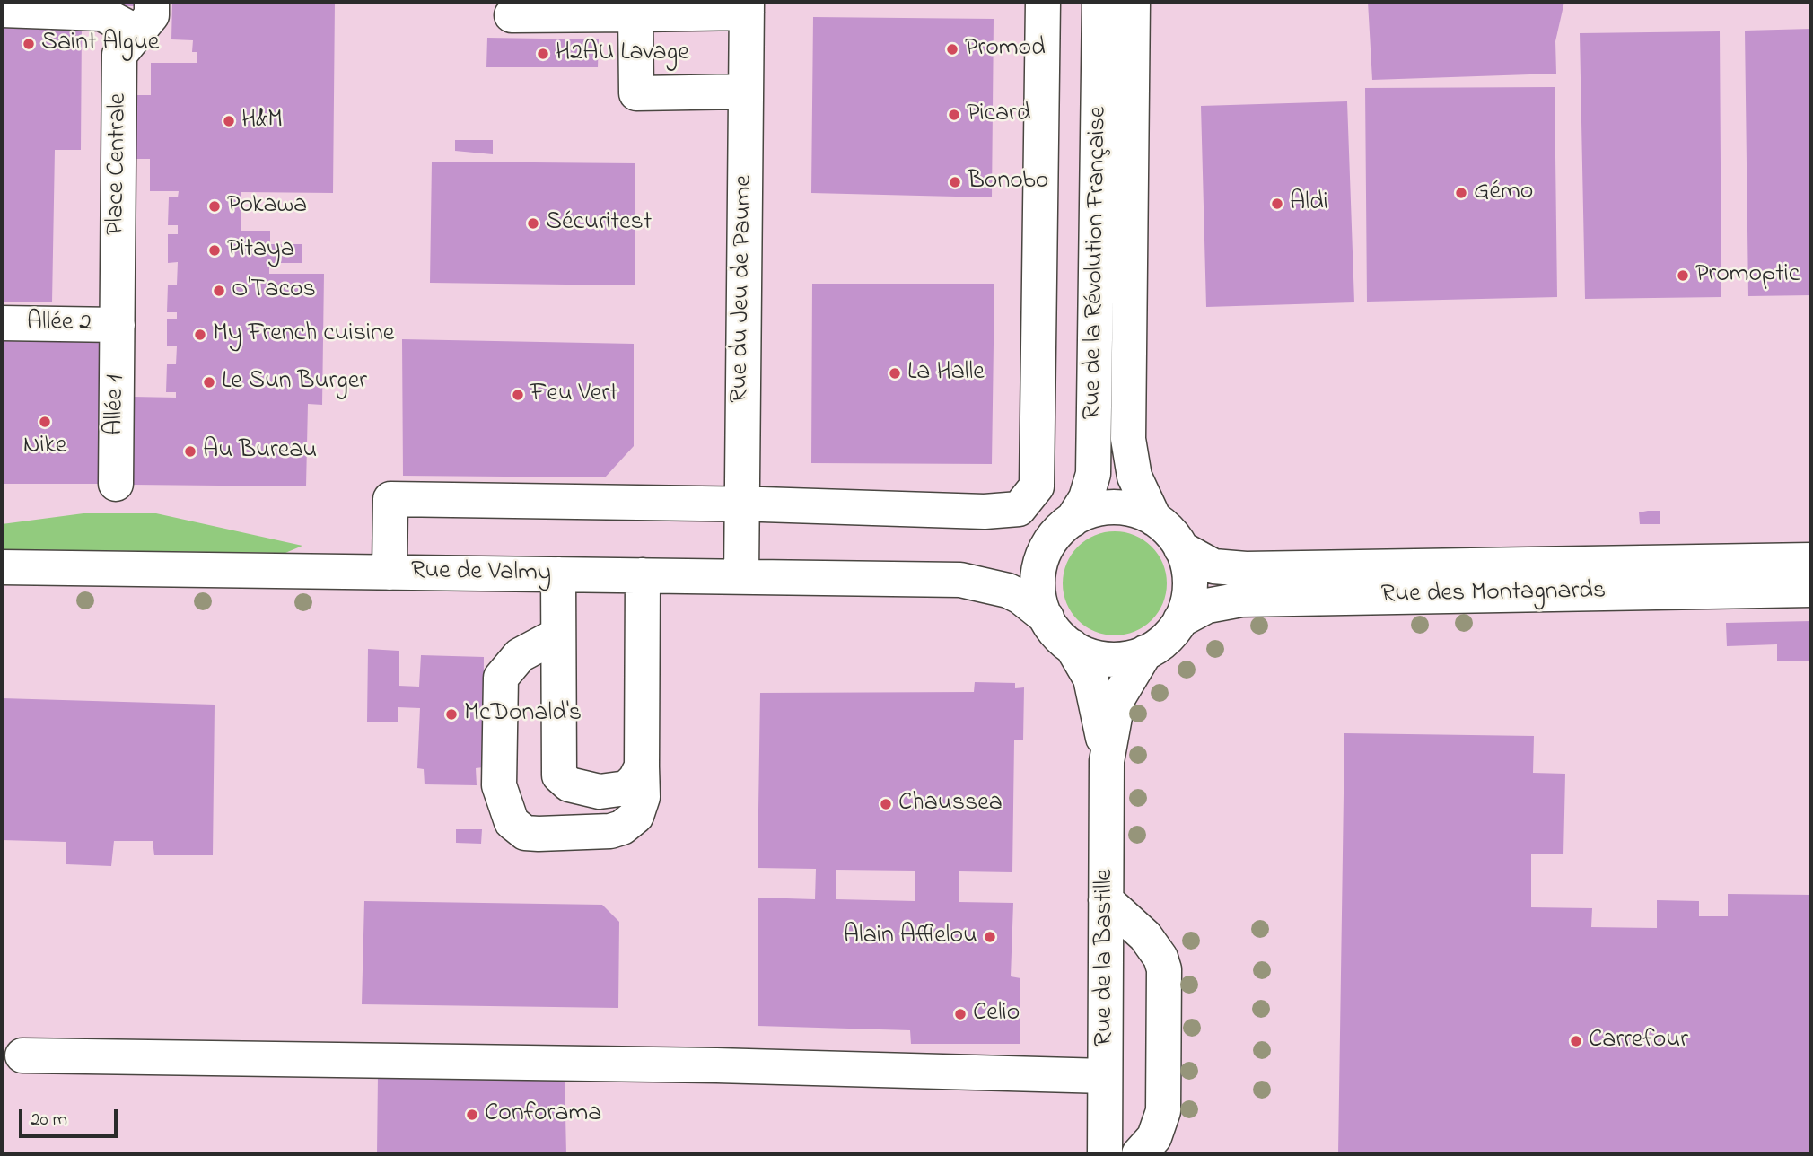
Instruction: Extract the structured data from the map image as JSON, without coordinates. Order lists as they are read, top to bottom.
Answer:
{
  "streets": {
    "street": [
      "Place Centrale",
      "Rue de la Révolution Française",
      "Rue du Jeu de Paume",
      "Allée 2",
      "Allée 1",
      "Rue de Valmy",
      "Rue des Montagnards",
      "Rue de la Bastille"
    ]
  },
  "crossings": [
    ["Place Centrale", "Allée 2"],
    ["Place Centrale", "Allée 1"],
    ["Rue de la Révolution Française", "Rue de Valmy"],
    ["Rue de la Révolution Française", "Rue des Montagnards"],
    ["Rue de la Révolution Française", "Rue de la Bastille"],
    ["Rue du Jeu de Paume", "Rue de Valmy"],
    ["Allée 2", "Allée 1"],
    ["Rue de Valmy", "Rue des Montagnards"],
    ["Rue de Valmy", "Rue de la Bastille"],
    ["Rue des Montagnards", "Rue de la Bastille"]
  ],
  "places": [
    "Saint Algue",
    "Promod",
    "H2AU Lavage",
    "Picard",
    "H&M",
    "Bonobo",
    "Gémo",
    "Aldi",
    "Pokawa",
    "Sécuritest",
    "Pitaya",
    "Promoptic",
    "O'Tacos",
    "My French cuisine",
    "La Halle",
    "Le Sun Burger",
    "Feu Vert",
    "Nike",
    "Au Bureau",
    "McDonald's",
    "Chaussea",
    "Alain Afflelou",
    "Celio",
    "Carrefour",
    "Conforama"
  ],
  "scale_bar": "20 m"
}
